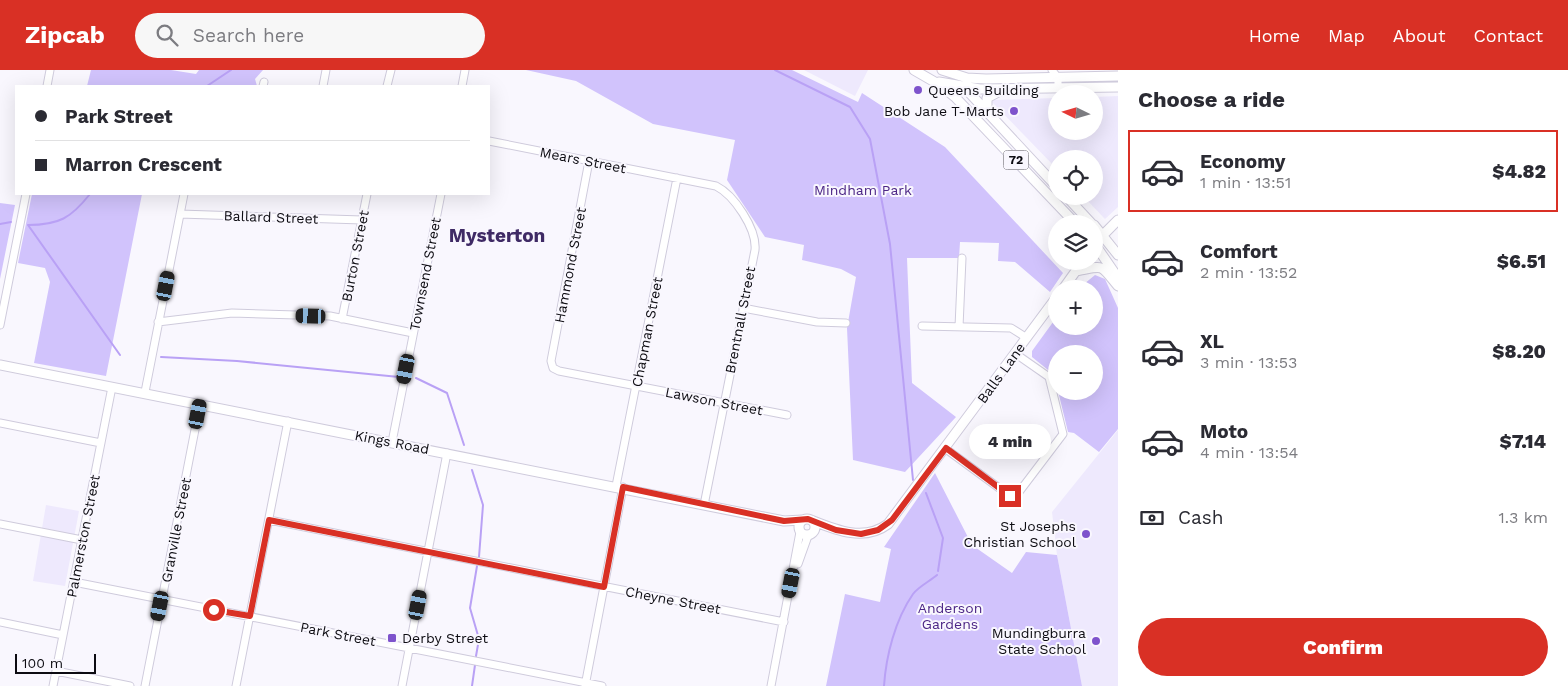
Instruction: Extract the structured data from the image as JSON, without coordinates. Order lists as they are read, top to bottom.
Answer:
{
  "streets": {
    "main road": ["72", "Balls Lane", "Kings Road"],
    "street": [
      "Mears Street",
      "Ballard Street",
      "Burton Street",
      "Hammond Street",
      "Townsend Street",
      "Brentnall Street",
      "Chapman Street",
      "Lawson Street",
      "Granville Street",
      "Palmerston Street",
      "Cheyne Street",
      "Park Street"
    ]
  },
  "crossings": [
    ["Mears Street", "Hammond Street"],
    ["Mears Street", "Brentnall Street"],
    ["Mears Street", "Chapman Street"],
    ["Ballard Street", "Burton Street"],
    ["Hammond Street", "Lawson Street"],
    ["Townsend Street", "Kings Road"],
    ["Brentnall Street", "Chapman Street"],
    ["Brentnall Street", "Lawson Street"],
    ["Brentnall Street", "Kings Road"],
    ["Chapman Street", "Lawson Street"],
    ["Chapman Street", "Kings Road"],
    ["Chapman Street", "Cheyne Street"],
    ["Chapman Street", "Park Street"],
    ["Balls Lane", "Kings Road"],
    ["Kings Road", "Granville Street"],
    ["Kings Road", "Palmerston Street"],
    ["Granville Street", "Park Street"],
    ["Palmerston Street", "Park Street"]
  ],
  "districts": ["Mysterton"],
  "parks": ["Mindham Park", "Anderson Gardens"],
  "places": {
    "other": [
      "Queens Building",
      "Bob Jane T-Marts",
      "St Josephs Christian School",
      "Mundingburra State School"
    ],
    "transit": ["Derby Street"]
  },
  "scale_bar": "100 m",
  "north": "left",
  "page": {
    "header": "Zipcab",
    "search": "Search here",
    "nav": [
      "Home",
      "Map",
      "About",
      "Contact"
    ],
    "heading": "Choose a ride",
    "map_buttons": ["+", "−"],
    "banner": ["Park Street", "Marron Crescent"],
    "list": [
      {
        "name": "Economy",
        "note": "1 min · 13:51",
        "value": "$4.82"
      },
      {
        "name": "Comfort",
        "note": "2 min · 13:52",
        "value": "$6.51"
      },
      {
        "name": "XL",
        "note": "3 min · 13:53",
        "value": "$8.20"
      },
      {
        "name": "Moto",
        "note": "4 min · 13:54",
        "value": "$7.14"
      }
    ],
    "bubble": "4 min",
    "pay": ["Cash", "1.3 km"],
    "buttons": "Confirm",
    "scale": "100 m"
  }
}
